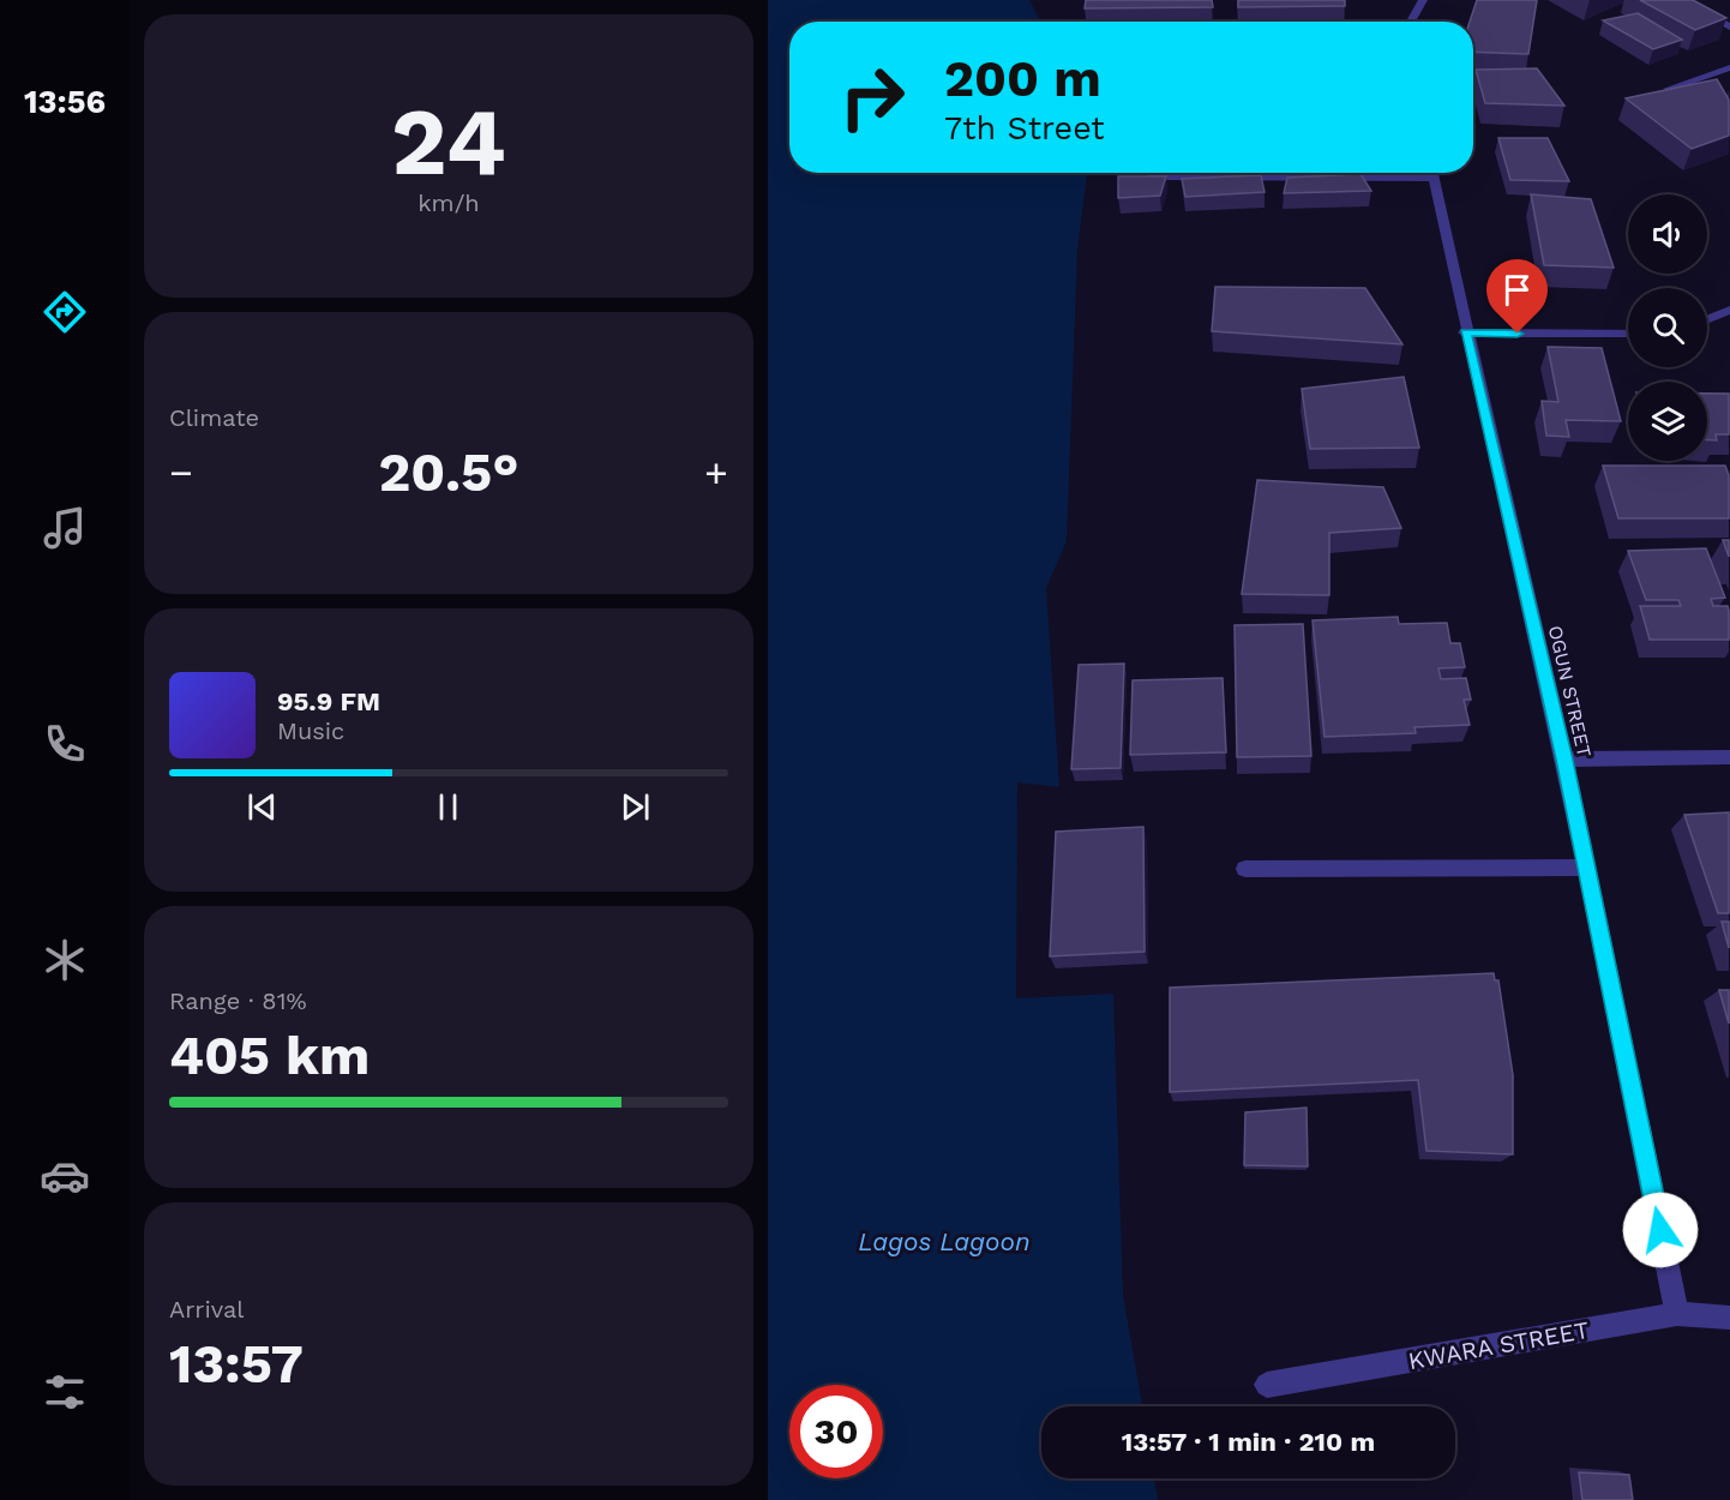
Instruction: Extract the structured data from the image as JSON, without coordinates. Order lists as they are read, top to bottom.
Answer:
{
  "streets": {
    "street": ["OGUN STREET", "KWARA STREET"]
  },
  "crossings": [
    ["OGUN STREET", "KWARA STREET"]
  ],
  "water": ["Lagos Lagoon"],
  "page": {
    "tabs": "13:56",
    "tile": [
      ["24", "km/h"],
      "Climate",
      ["Range · 81%", "405 km"],
      ["Arrival", "13:57"]
    ],
    "turn": ["200 m", "7th Street"],
    "heat": ["−", "20.5°", "+"],
    "song": ["95.9 FM", "Music"],
    "limit": "30",
    "trip": "13:57 · 1 min · 210 m"
  }
}
